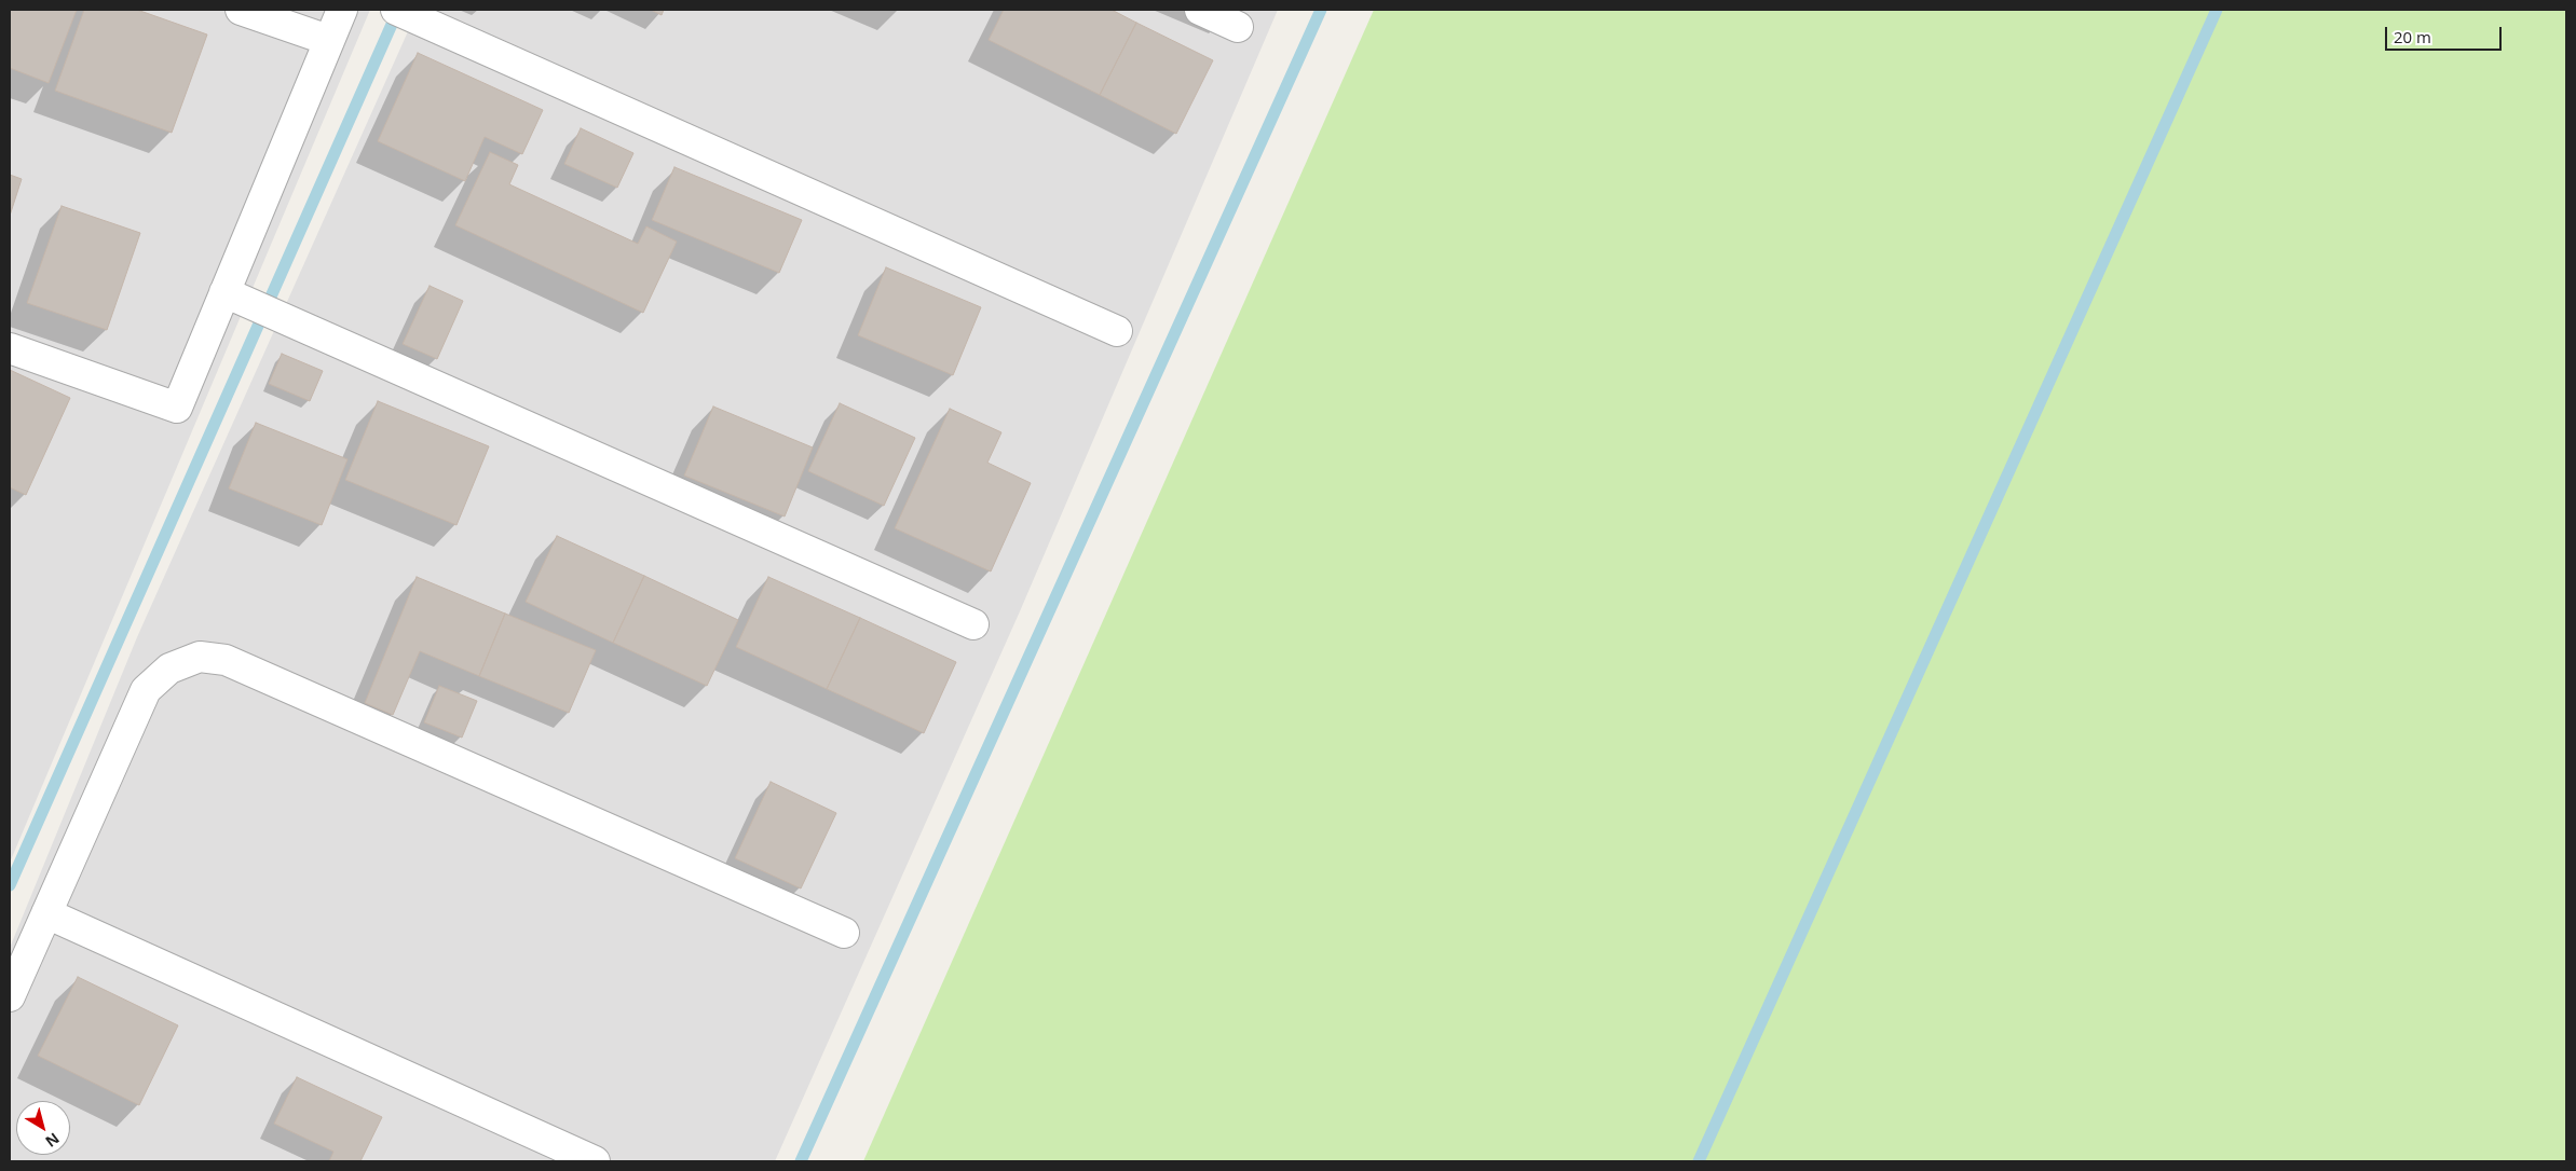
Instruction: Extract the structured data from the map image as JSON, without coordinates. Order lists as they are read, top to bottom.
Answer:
{
  "scale_bar": "20 m",
  "north": "bottom right"
}
